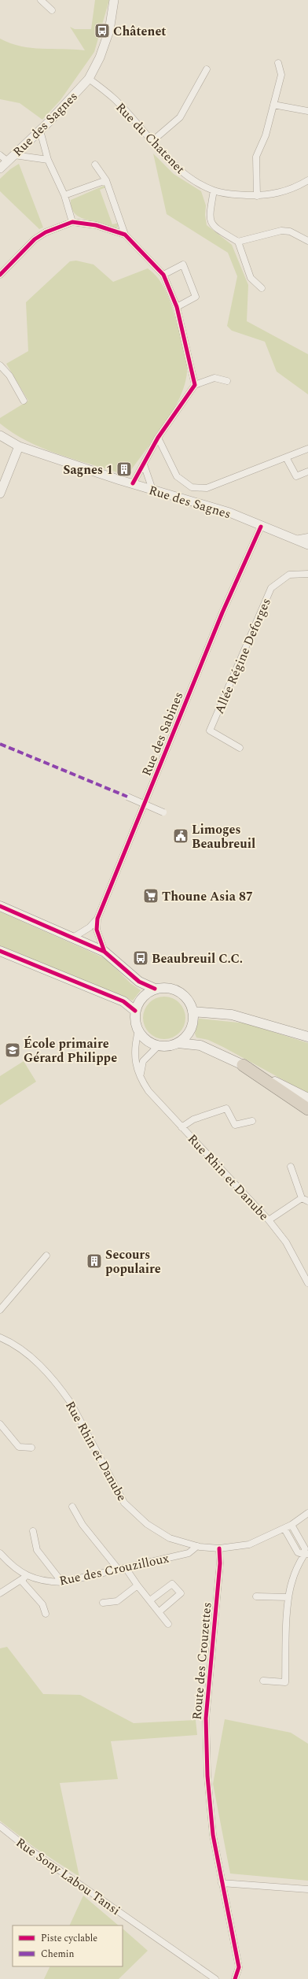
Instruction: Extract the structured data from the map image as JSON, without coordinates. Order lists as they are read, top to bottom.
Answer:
{
  "streets": {
    "street": [
      "Rue des Sagnes",
      "Rue du Chatenet",
      "Allée Régine Deforges",
      "Rue des Sabines",
      "Rue Rhin et Danube",
      "Rue des Crouzilloux",
      "Route des Crouzettes",
      "Rue Sony Labou Tansi"
    ]
  },
  "crossings": [
    ["Rue des Sagnes", "Rue du Chatenet"],
    ["Rue des Sagnes", "Rue des Sabines"],
    ["Rue Rhin et Danube", "Rue des Crouzilloux"],
    ["Rue Rhin et Danube", "Route des Crouzettes"]
  ],
  "places": {
    "bus stop": ["Châtenet", "Beaubreuil C.C."],
    "building": ["Sagnes 1", "Secours populaire"],
    "public building": ["Limoges Beaubreuil"],
    "supermarket": ["Thoune Asia 87"],
    "school or university": ["École primaire Gérard Philippe"]
  },
  "legend": ["Piste cyclable", "Chemin"]
}
